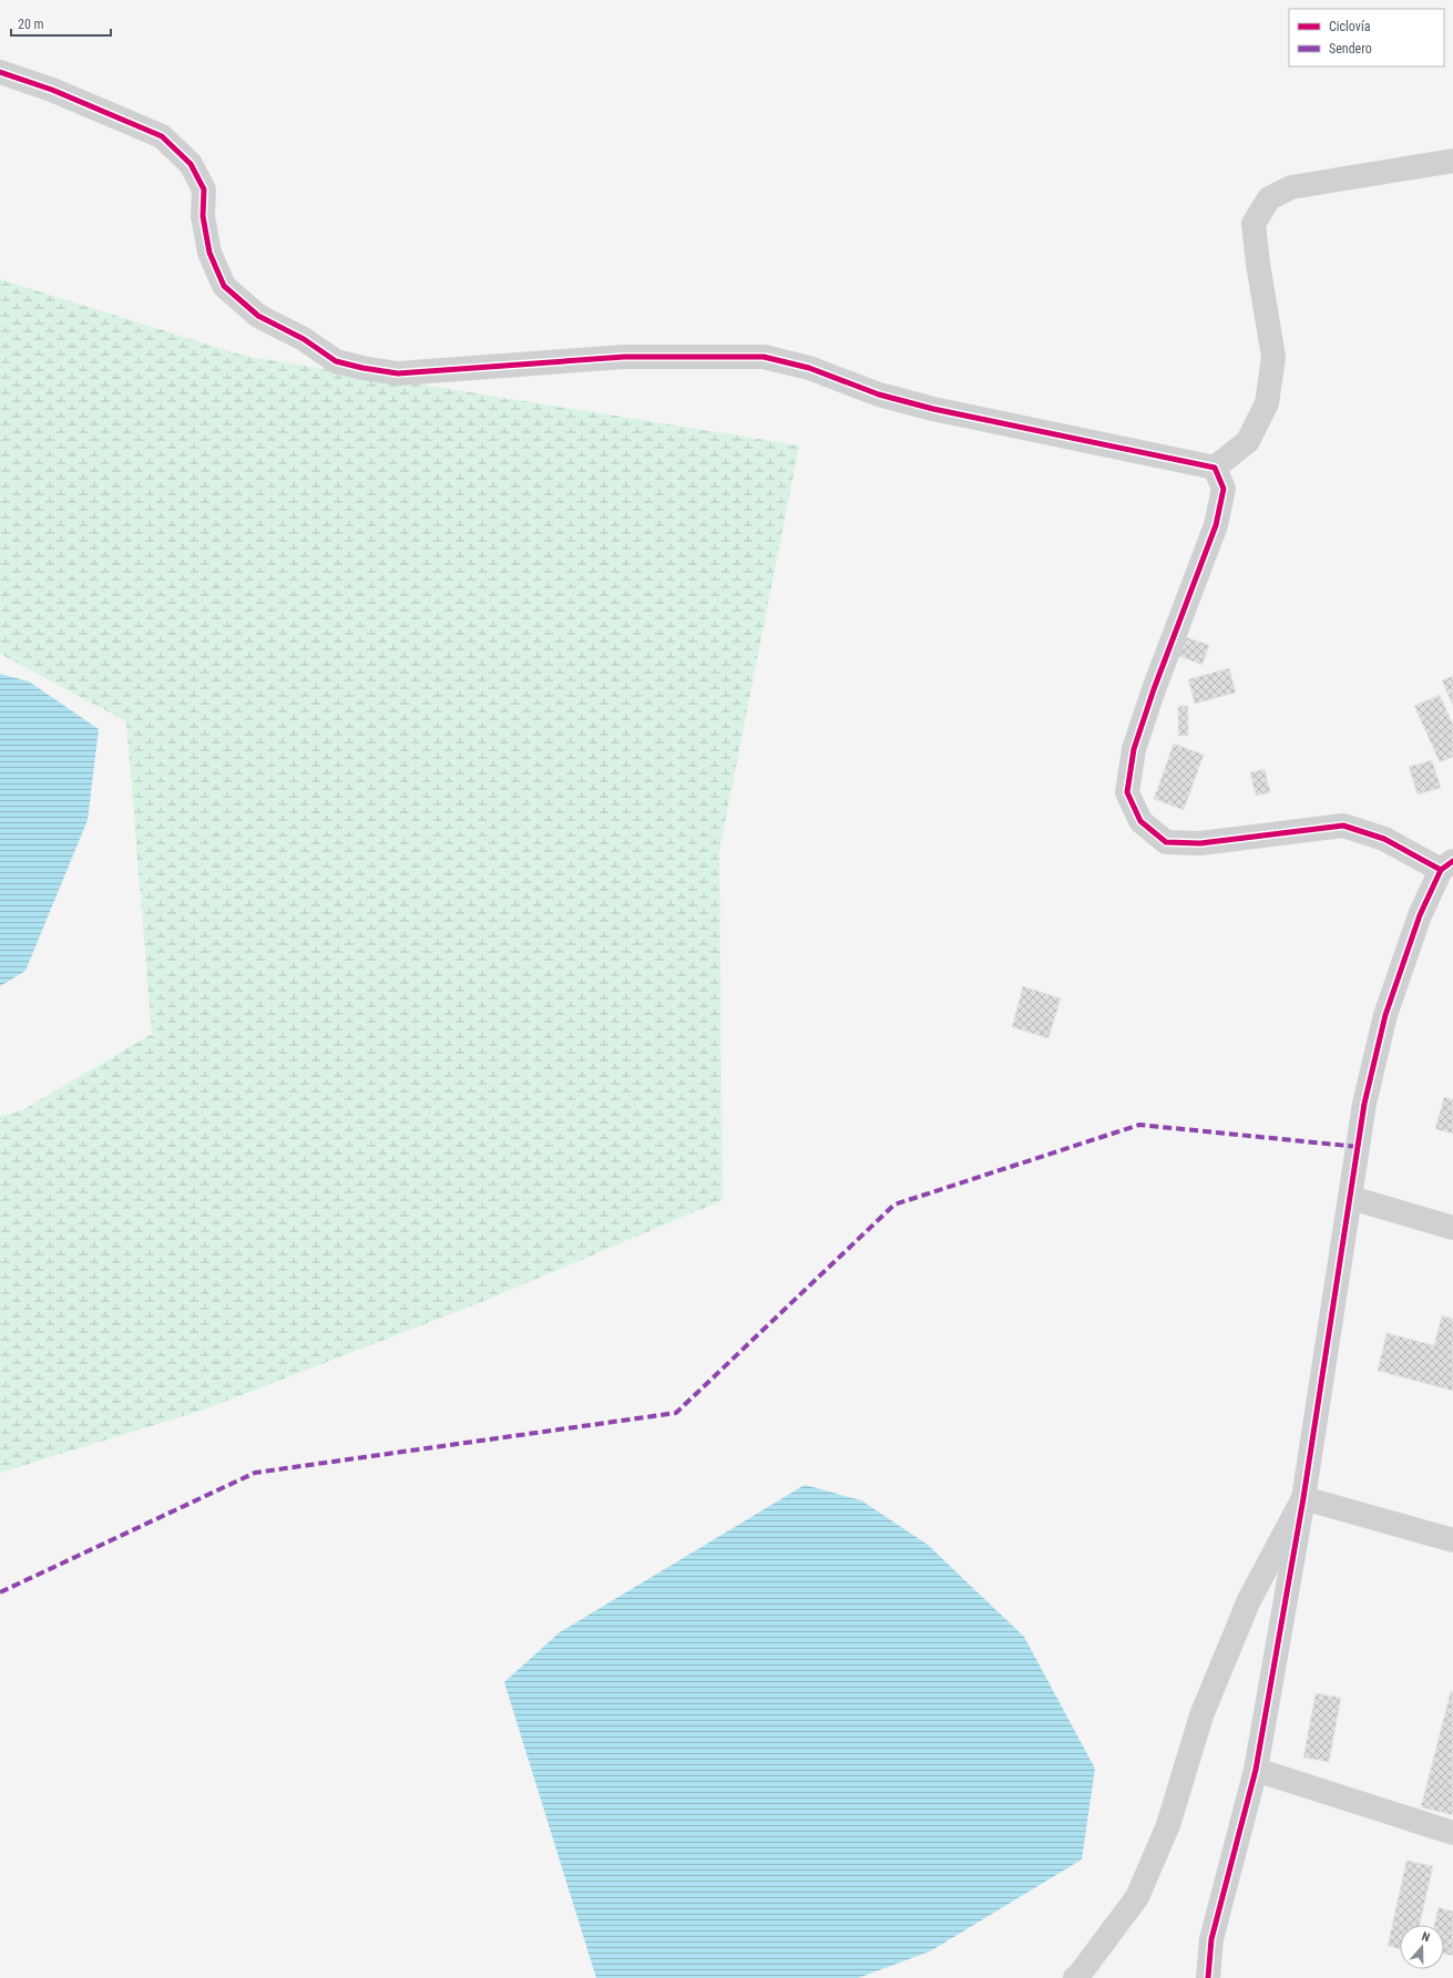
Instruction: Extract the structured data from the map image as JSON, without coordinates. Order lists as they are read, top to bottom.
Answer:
{
  "legend": ["Ciclovía", "Sendero"],
  "scale_bar": "20 m",
  "north": "top"
}
